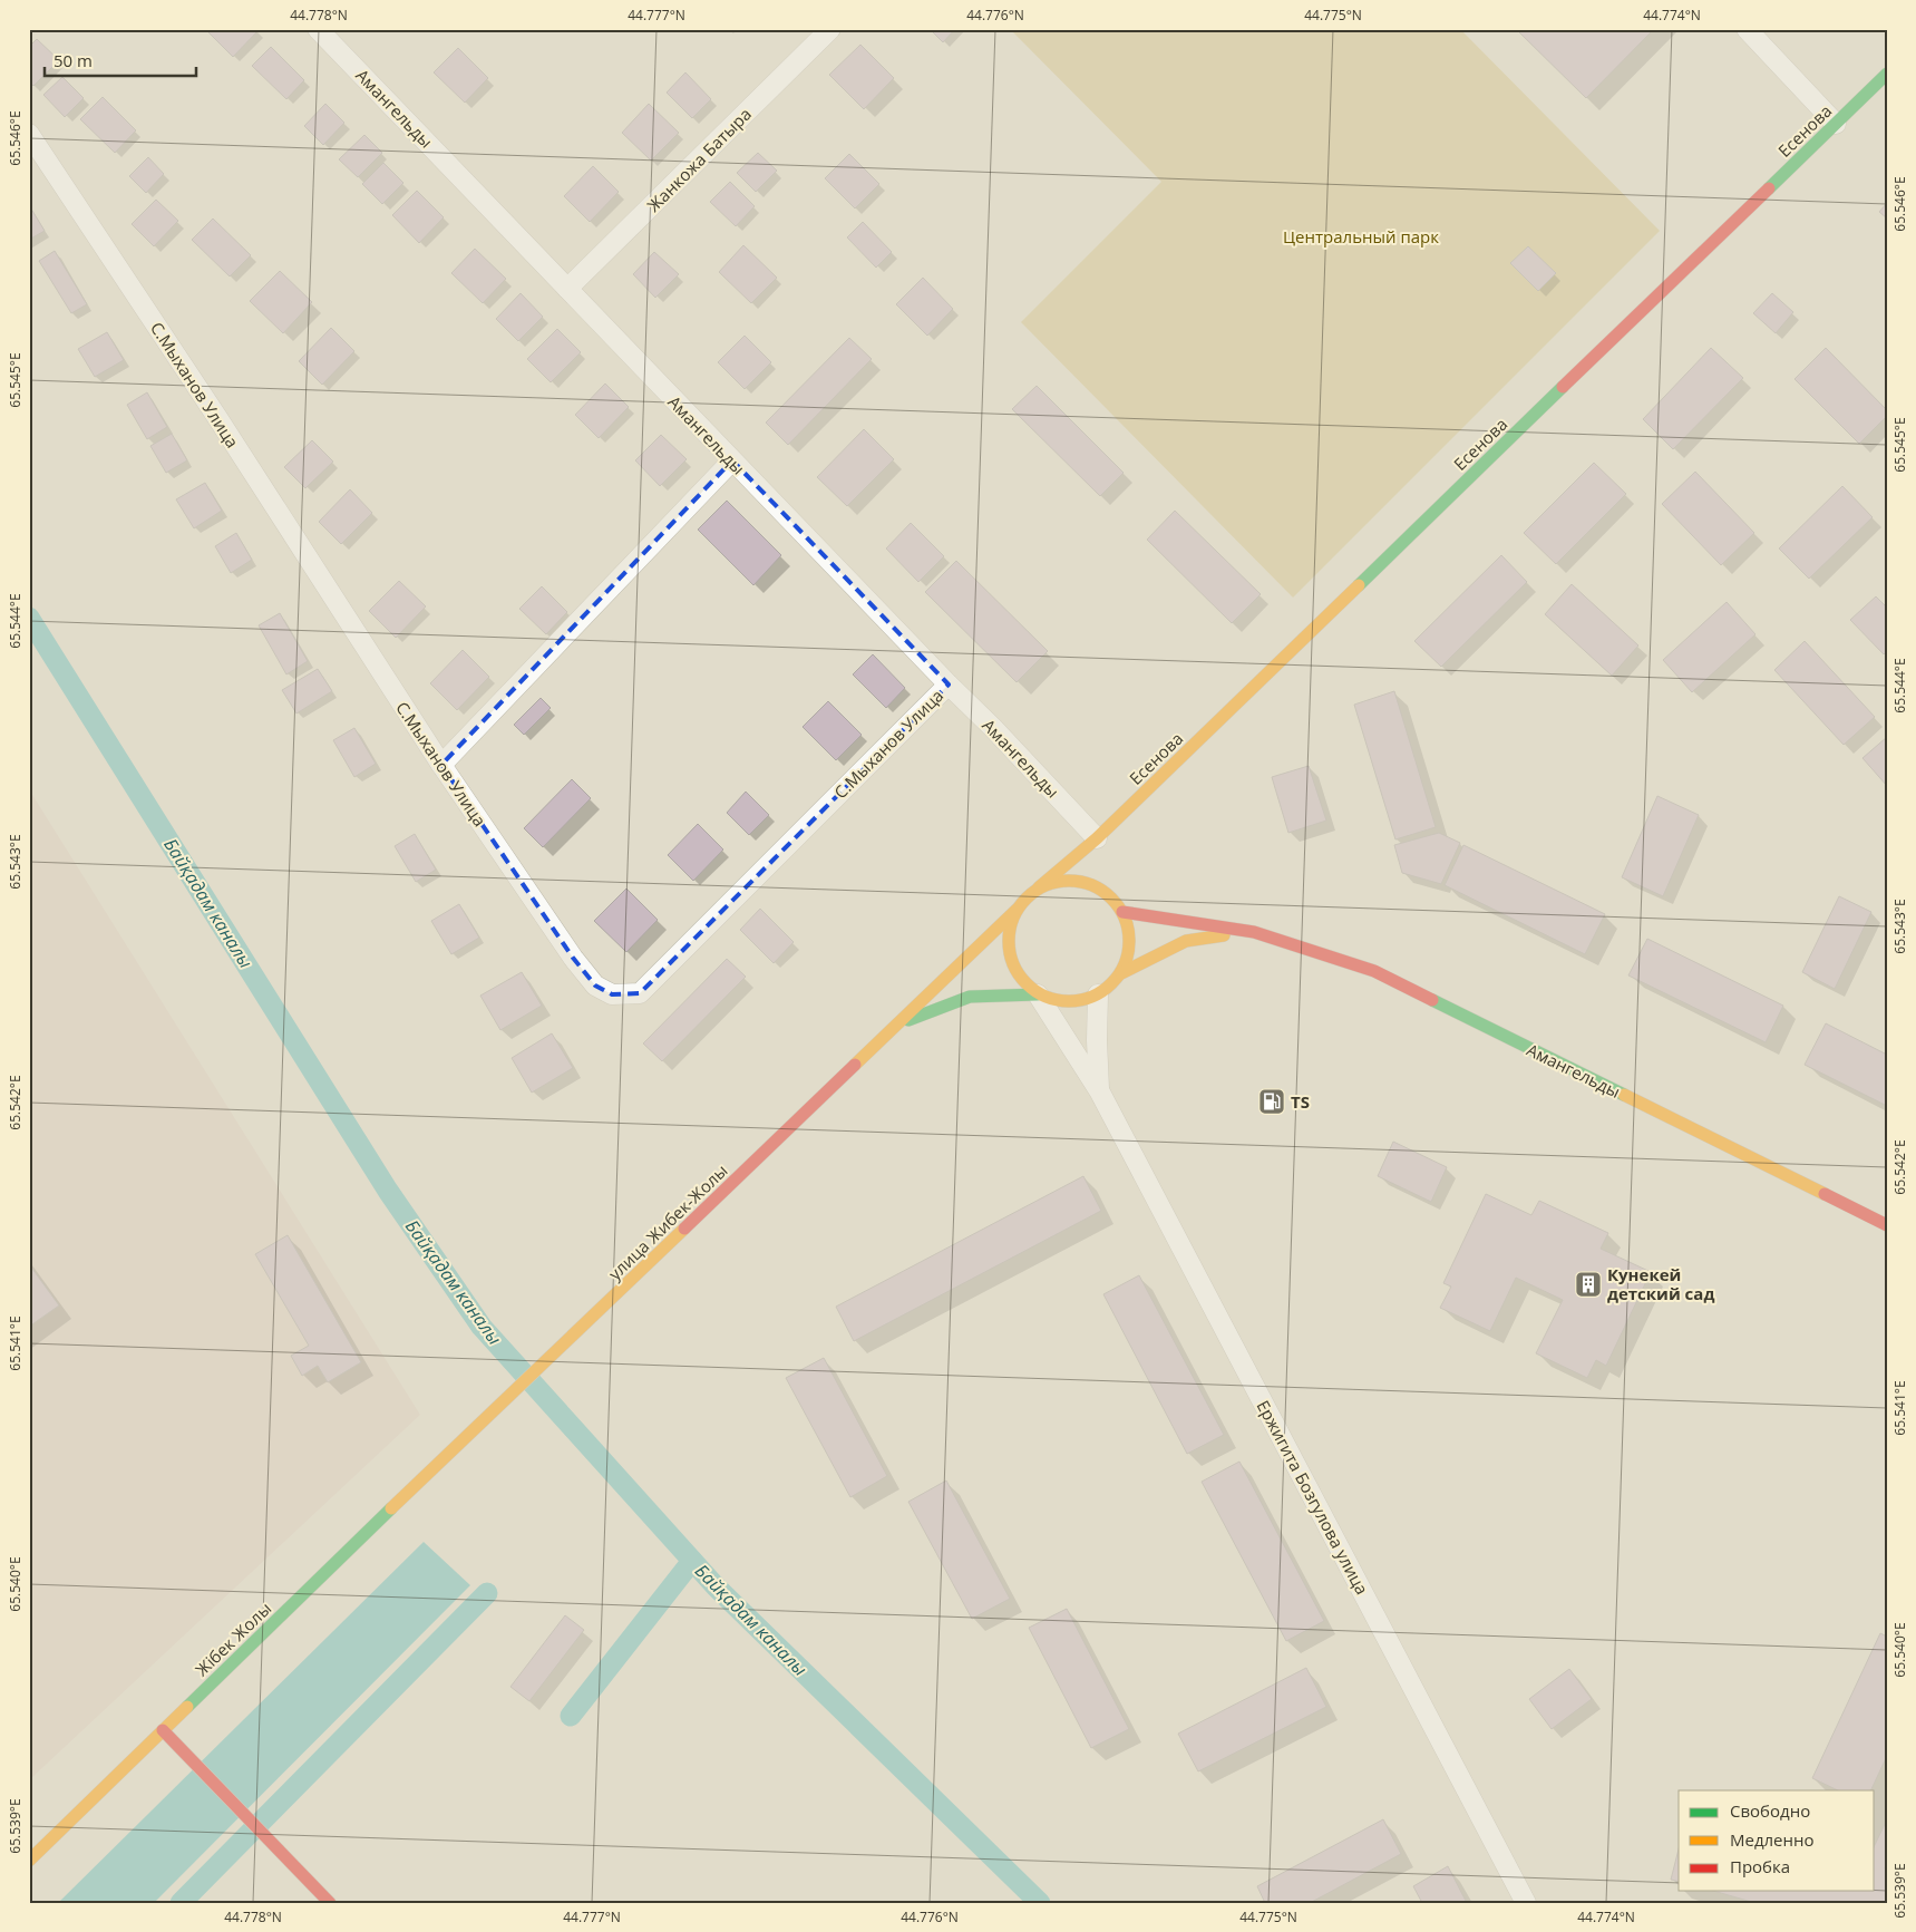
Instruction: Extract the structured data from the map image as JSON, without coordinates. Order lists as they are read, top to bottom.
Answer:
{
  "streets": {
    "main road": [
      "Амангельды",
      "Есенова",
      "улица Жибек-Жолы",
      "Жібек Жолы"
    ],
    "street": ["Жанкожа Батыра", "С.Мыханов Улица", "Ержигита Бозгулова улица"]
  },
  "crossings": [
    ["Амангельды", "Есенова"],
    ["Амангельды", "Жанкожа Батыра"],
    ["Амангельды", "С.Мыханов Улица"],
    ["Амангельды", "улица Жибек-Жолы"],
    ["Амангельды", "Ержигита Бозгулова улица"],
    ["Есенова", "улица Жибек-Жолы"],
    ["Есенова", "Ержигита Бозгулова улица"],
    ["улица Жибек-Жолы", "Ержигита Бозгулова улица"],
    ["улица Жибек-Жолы", "Жібек Жолы"]
  ],
  "water": ["Байқадам каналы"],
  "parks": ["Центральный парк"],
  "places": {
    "fuel station": ["TS"],
    "building": ["Кунекей детский сад"]
  },
  "legend": ["Свободно", "Медленно", "Пробка"],
  "scale_bar": "50 m",
  "coordinates": [
    "44.778°N",
    "44.777°N",
    "44.776°N",
    "44.775°N",
    "44.774°N",
    "65.546°E",
    "65.545°E",
    "65.544°E",
    "65.543°E",
    "65.542°E",
    "65.541°E",
    "65.540°E",
    "65.539°E"
  ]
}
